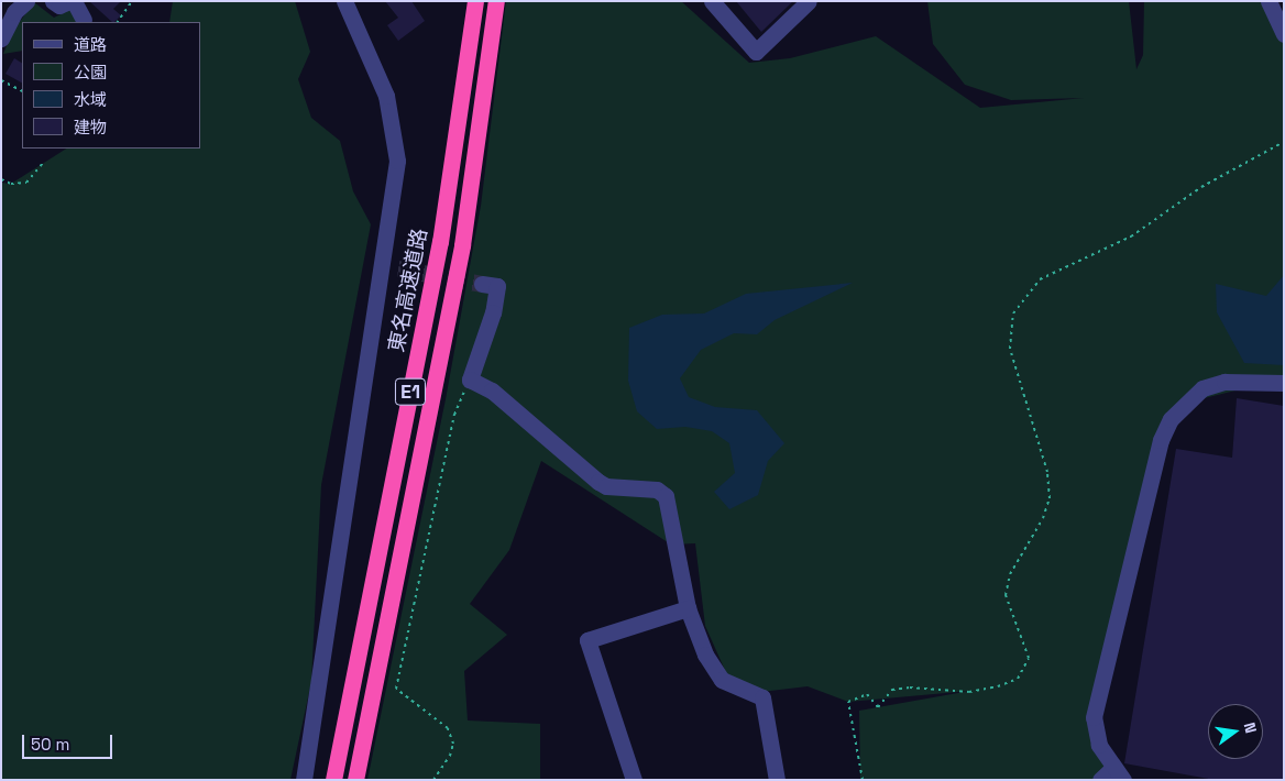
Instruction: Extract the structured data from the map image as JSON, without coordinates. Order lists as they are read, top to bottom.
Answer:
{
  "streets": {
    "highway": ["東名高速道路", "E1"]
  },
  "legend": [
    "道路",
    "公園",
    "水域",
    "建物"
  ],
  "scale_bar": "50 m",
  "north": "right"
}
